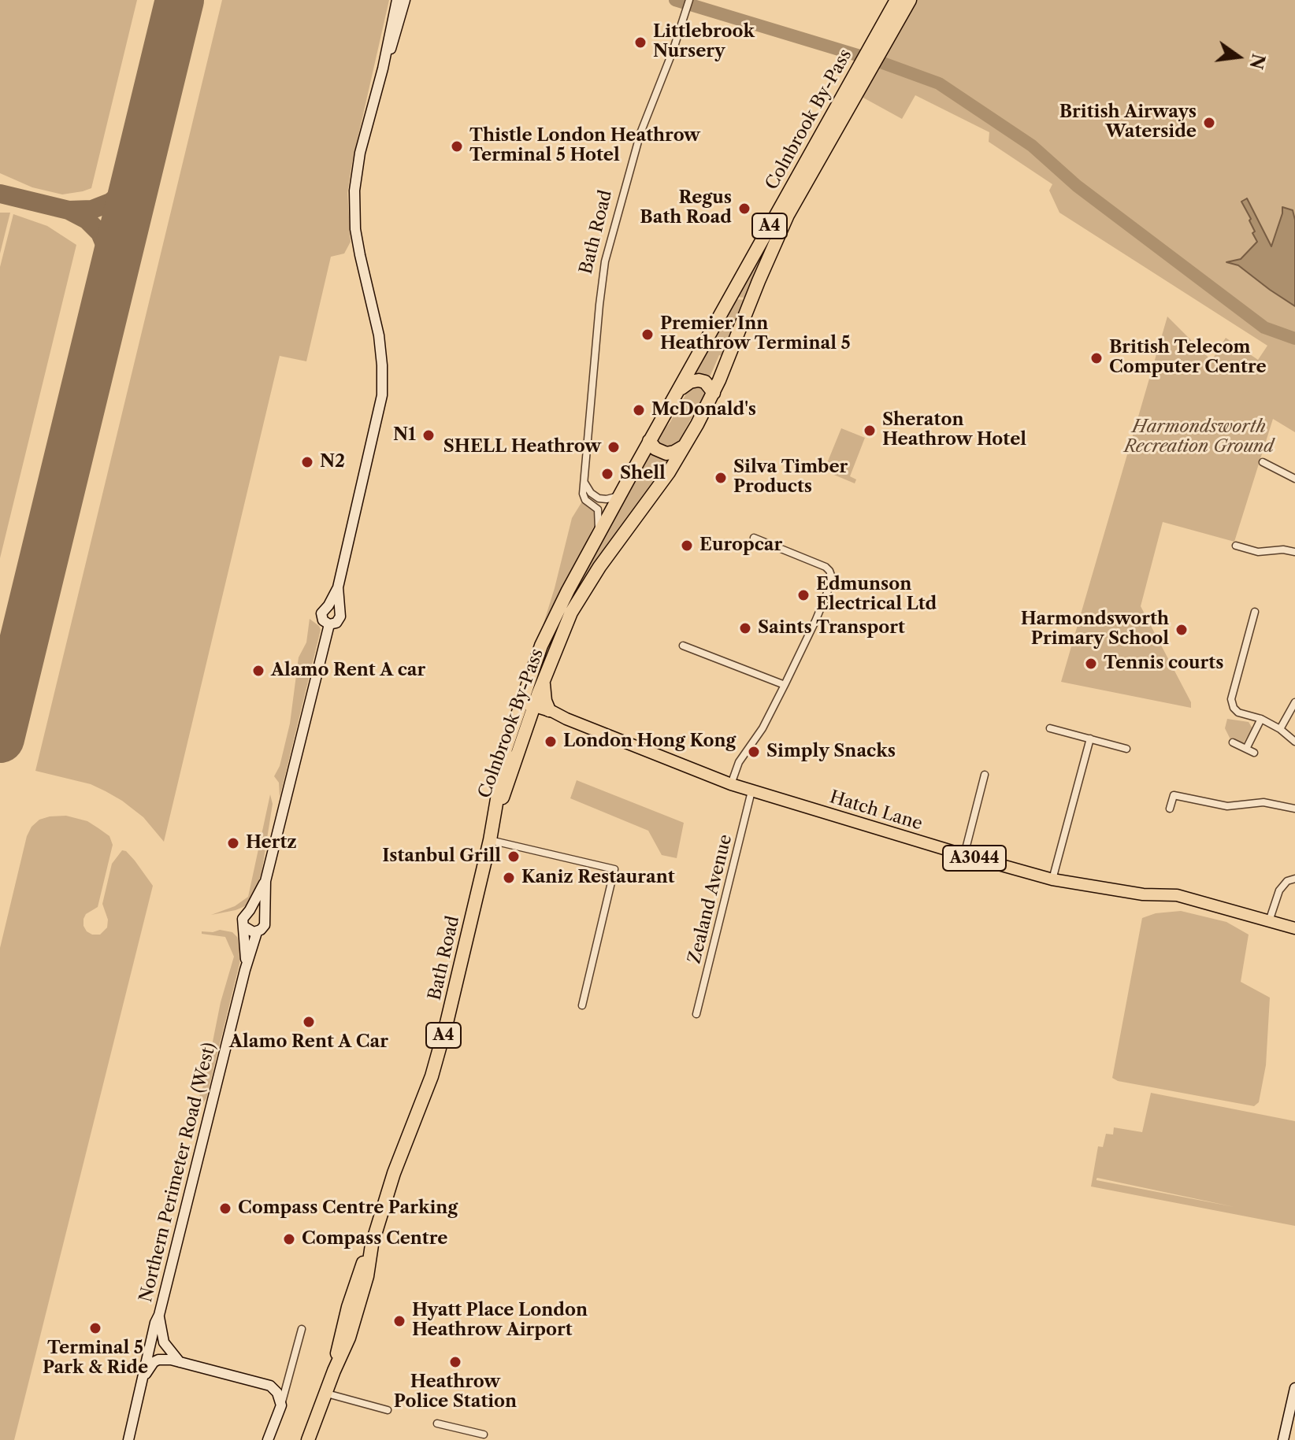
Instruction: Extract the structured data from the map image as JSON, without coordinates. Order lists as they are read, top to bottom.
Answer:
{
  "streets": {
    "highway": ["Colnbrook By-Pass", "A4", "Bath Road"],
    "main road": ["Hatch Lane", "A3044"],
    "street": ["Zealand Avenue", "Northern Perimeter Road (West)"]
  },
  "crossings": [
    ["Colnbrook By-Pass", "Bath Road"],
    ["Colnbrook By-Pass", "Hatch Lane"],
    ["Hatch Lane", "Zealand Avenue"]
  ],
  "parks": ["Harmondsworth Recreation Ground"],
  "places": [
    "Littlebrook Nursery",
    "British Airways Waterside",
    "Thistle London Heathrow Terminal 5 Hotel",
    "Regus Bath Road",
    "Premier Inn Heathrow Terminal 5",
    "British Telecom Computer Centre",
    "McDonald's",
    "Sheraton Heathrow Hotel",
    "N1",
    "SHELL Heathrow",
    "N2",
    "Shell",
    "Silva Timber Products",
    "Europcar",
    "Edmunson Electrical Ltd",
    "Saints Transport",
    "Harmondsworth Primary School",
    "Tennis courts",
    "Alamo Rent A car",
    "London Hong Kong",
    "Simply Snacks",
    "Hertz",
    "Istanbul Grill",
    "Kaniz Restaurant",
    "Alamo Rent A Car",
    "Compass Centre Parking",
    "Compass Centre",
    "Hyatt Place London Heathrow Airport",
    "Terminal 5 Park & Ride",
    "Heathrow Police Station"
  ],
  "north": "right"
}
